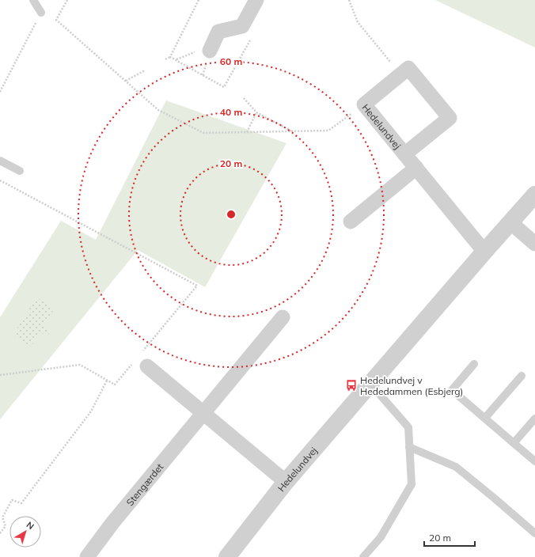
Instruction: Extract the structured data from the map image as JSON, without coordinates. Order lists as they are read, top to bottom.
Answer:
{
  "streets": {
    "street": ["Hedelundvej", "Stengærdet"]
  },
  "places": {
    "bus stop": ["Hedelundvej v Hededammen (Esbjerg)"]
  },
  "scale_bar": "20 m",
  "north": "top right",
  "rings": ["60 m", "40 m", "20 m"]
}
